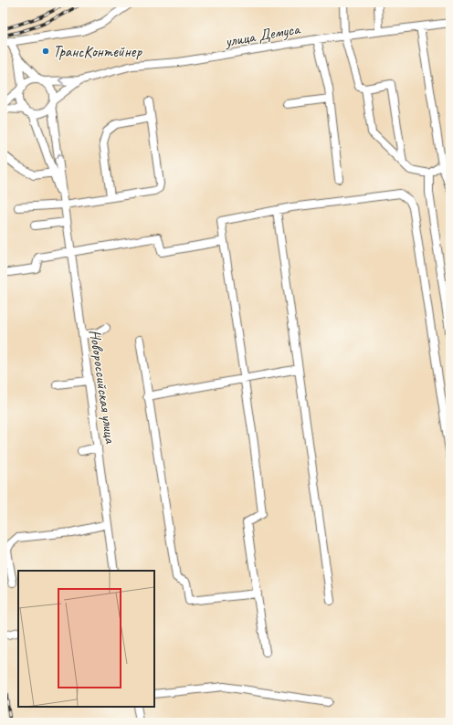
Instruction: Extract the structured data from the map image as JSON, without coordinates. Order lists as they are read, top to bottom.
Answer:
{
  "streets": {
    "street": ["улица Демуса", "Новороссийская улица"]
  },
  "places": ["ТрансКонтейнер"]
}
